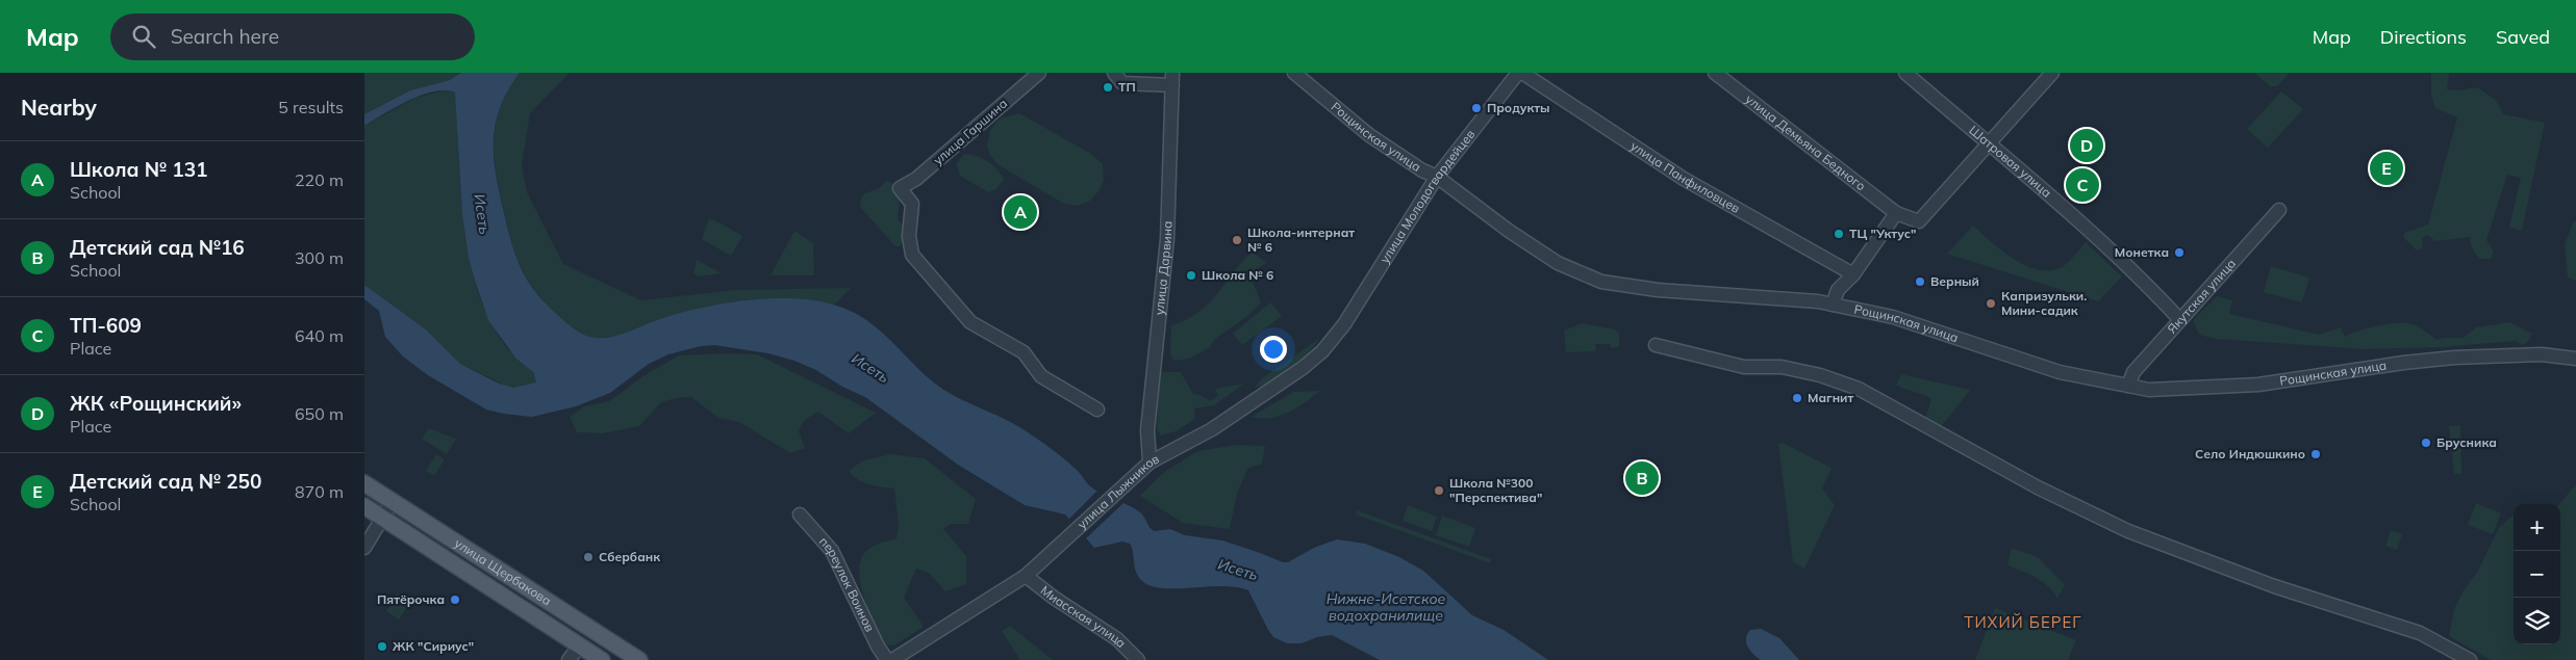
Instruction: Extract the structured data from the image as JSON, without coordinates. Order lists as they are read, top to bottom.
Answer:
{
  "streets": {
    "main road": ["улица Щербакова"],
    "street": [
      "улица Гаршина",
      "Рощинская улица",
      "улица Демьяна Бедного",
      "Шатровая улица",
      "улица Панфиловцев",
      "улица Молодогвардейцев",
      "улица Дарвина",
      "Якутская улица",
      "улица Лыжников",
      "переулок Воинов",
      "Миасская улица"
    ]
  },
  "crossings": [
    ["Рощинская улица", "улица Молодогвардейцев"],
    ["Рощинская улица", "Якутская улица"],
    ["Шатровая улица", "Якутская улица"],
    ["улица Молодогвардейцев", "улица Лыжников"],
    ["улица Дарвина", "улица Лыжников"],
    ["улица Лыжников", "Миасская улица"]
  ],
  "districts": ["ТИХИЙ БЕРЕГ"],
  "water": ["Исеть", "Нижне-Исетское водохранилище"],
  "places": [
    "ТП",
    "Продукты",
    "ТЦ \"Уктус\"",
    "Школа-интернат № 6",
    "Монетка",
    "Школа № 6",
    "Верный",
    "Капризульки. Мини-садик",
    "Магнит",
    "Брусника",
    "Село Индюшкино",
    "Школа №300 \"Перспектива\"",
    "Сбербанк",
    "Пятёрочка",
    "ЖК \"Сириус\""
  ],
  "page": {
    "header": "Map",
    "search": "Search here",
    "nav": ["Map", "Directions", "Saved"],
    "heading": ["Nearby", "5 results"],
    "pins": [
      "D",
      "E",
      "C",
      "A",
      "B"
    ],
    "list": [
      {
        "mark": "A",
        "name": "Школа № 131",
        "note": "School",
        "value": "220 m"
      },
      {
        "mark": "B",
        "name": "Детский сад №16",
        "note": "School",
        "value": "300 m"
      },
      {
        "mark": "C",
        "name": "ТП-609",
        "note": "Place",
        "value": "640 m"
      },
      {
        "mark": "D",
        "name": "ЖК «Рощинский»",
        "note": "Place",
        "value": "650 m"
      },
      {
        "mark": "E",
        "name": "Детский сад № 250",
        "note": "School",
        "value": "870 m"
      }
    ],
    "map_buttons": ["+", "−"]
  }
}
